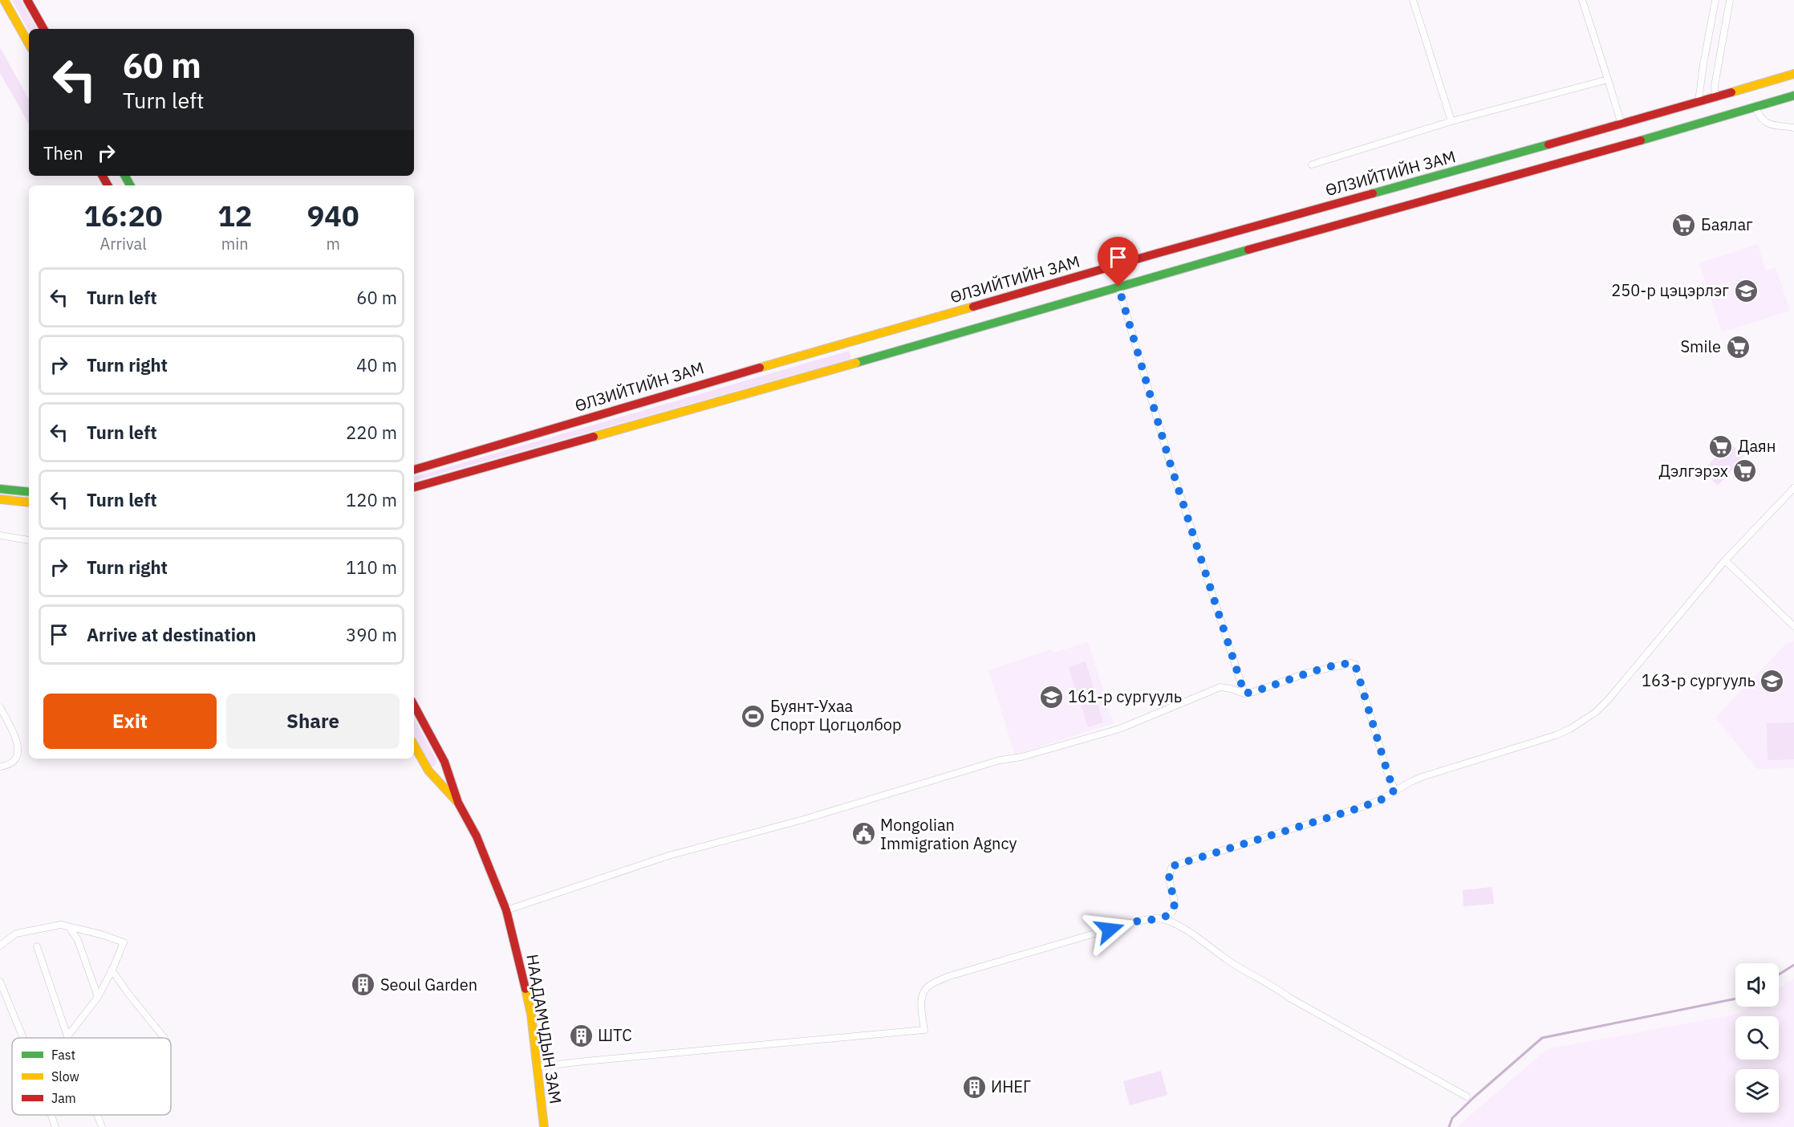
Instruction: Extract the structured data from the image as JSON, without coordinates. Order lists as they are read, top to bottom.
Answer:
{
  "streets": {
    "main road": ["ӨЛЗИЙТИЙН ЗАМ", "НААДАМЧДЫН ЗАМ"]
  },
  "places": {
    "supermarket": [
      "Баялаг",
      "Smile",
      "Даян",
      "Дэлгэрэх"
    ],
    "school or university": ["250-р цэцэрлэг", "163-р сургууль", "161-р сургууль"],
    "sports": ["Буянт-Ухаа Спорт Цогцолбор"],
    "public building": ["Mongolian Immigration Agncy"],
    "building": ["Seoul Garden", "ШТС", "ИНЕГ"]
  },
  "legend": ["Fast", "Slow", "Jam"],
  "page": {
    "turn": ["60 m", "Turn left"],
    "then": "Then",
    "eta": [
      "16:20",
      "Arrival",
      "12",
      "min",
      "940",
      "m"
    ],
    "list": [
      {
        "name": "Turn left",
        "value": "60 m"
      },
      {
        "name": "Turn right",
        "value": "40 m"
      },
      {
        "name": "Turn left",
        "value": "220 m"
      },
      {
        "name": "Turn left",
        "value": "120 m"
      },
      {
        "name": "Turn right",
        "value": "110 m"
      },
      {
        "name": "Arrive at destination",
        "value": "390 m"
      }
    ],
    "buttons": ["Exit", "Share"]
  }
}
